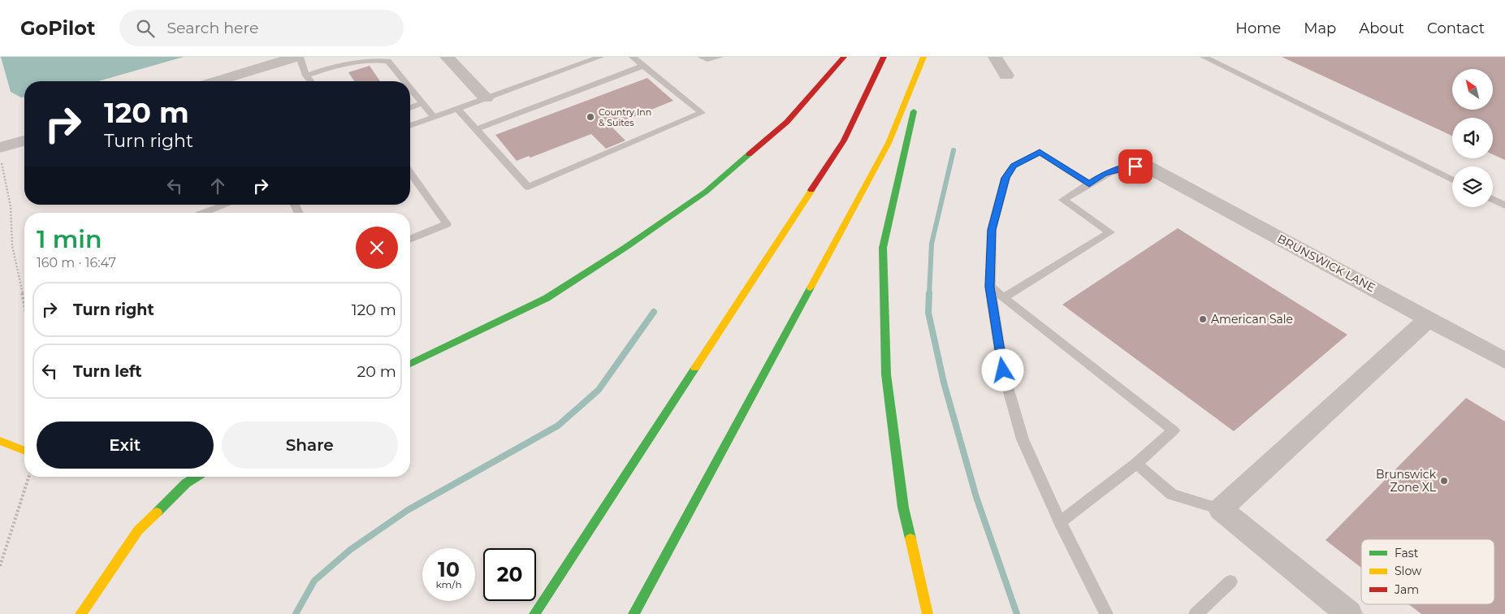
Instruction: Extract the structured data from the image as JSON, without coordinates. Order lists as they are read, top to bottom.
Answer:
{
  "streets": {
    "street": ["BRUNSWICK LANE"]
  },
  "places": ["Country Inn & Suites", "American Sale", "Brunswick Zone XL"],
  "legend": ["Fast", "Slow", "Jam"],
  "north": "top left",
  "page": {
    "header": "GoPilot",
    "search": "Search here",
    "nav": [
      "Home",
      "Map",
      "About",
      "Contact"
    ],
    "turn": ["120 m", "Turn right"],
    "heading": ["1 min", "160 m · 16:47"],
    "list": [
      {
        "name": "Turn right",
        "value": "120 m"
      },
      {
        "name": "Turn left",
        "value": "20 m"
      }
    ],
    "buttons": ["Exit", "Share"],
    "speed": "10 km/h",
    "limit": "20"
  }
}
